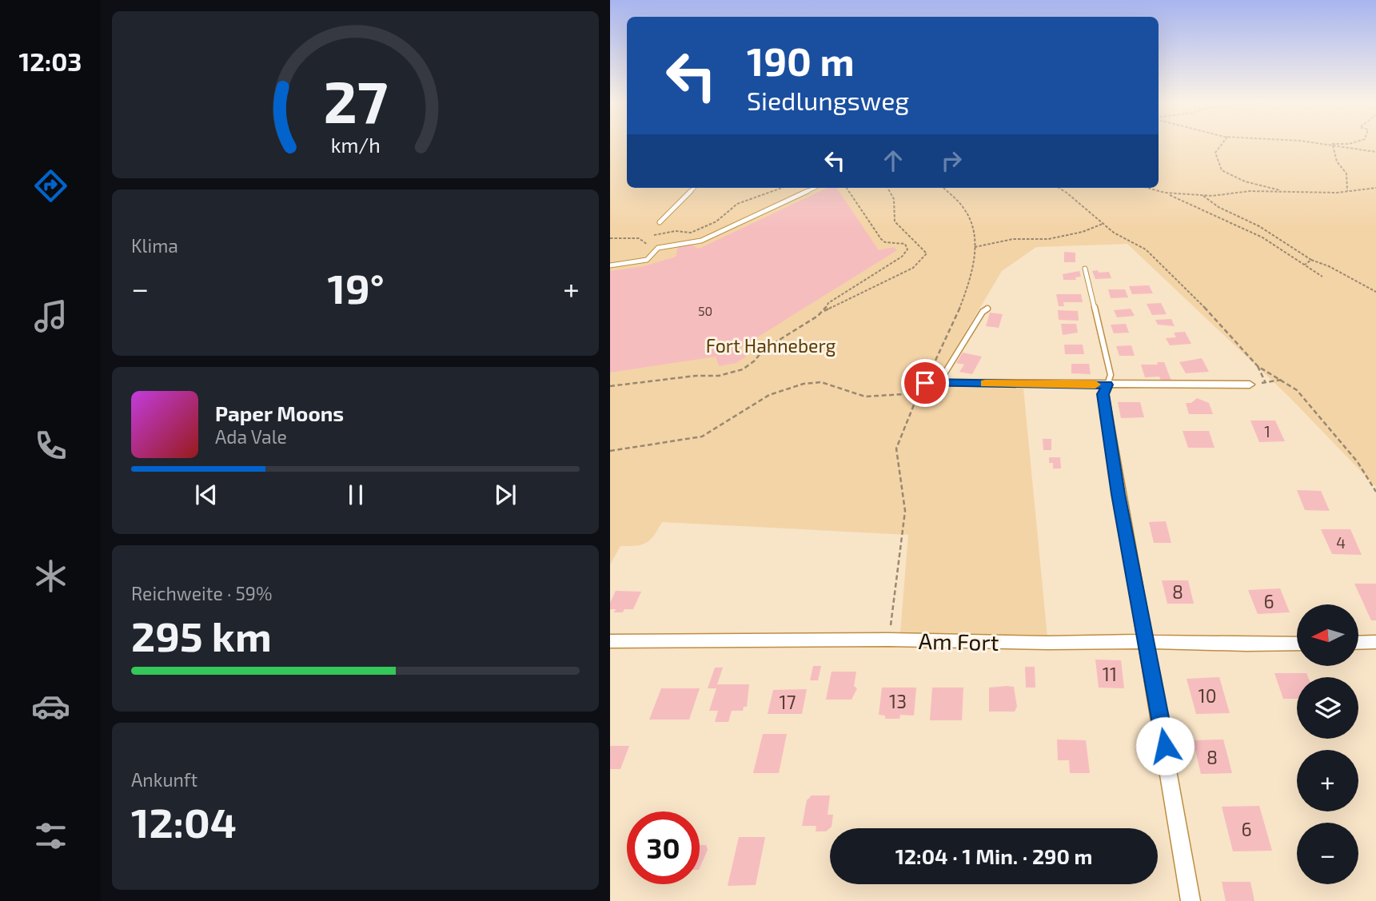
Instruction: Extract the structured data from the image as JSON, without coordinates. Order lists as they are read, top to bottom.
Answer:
{
  "streets": {
    "street": ["Am Fort"]
  },
  "parks": ["Fort Hahneberg"],
  "house_numbers": [
    "50",
    "1",
    "4",
    "8",
    "6",
    "11",
    "10",
    "13",
    "17",
    "8",
    "6"
  ],
  "north": "left",
  "page": {
    "tabs": "12:03",
    "turn": ["190 m", "Siedlungsweg"],
    "tile": [
      "Klima",
      ["Reichweite · 59%", "295 km"],
      ["Ankunft", "12:04"]
    ],
    "heat": ["−", "19°", "+"],
    "song": ["Paper Moons", "Ada Vale"],
    "map_buttons": ["+", "−"],
    "limit": "30",
    "trip": "12:04 · 1 Min. · 290 m",
    "gauge": ["27", "km/h"]
  }
}
